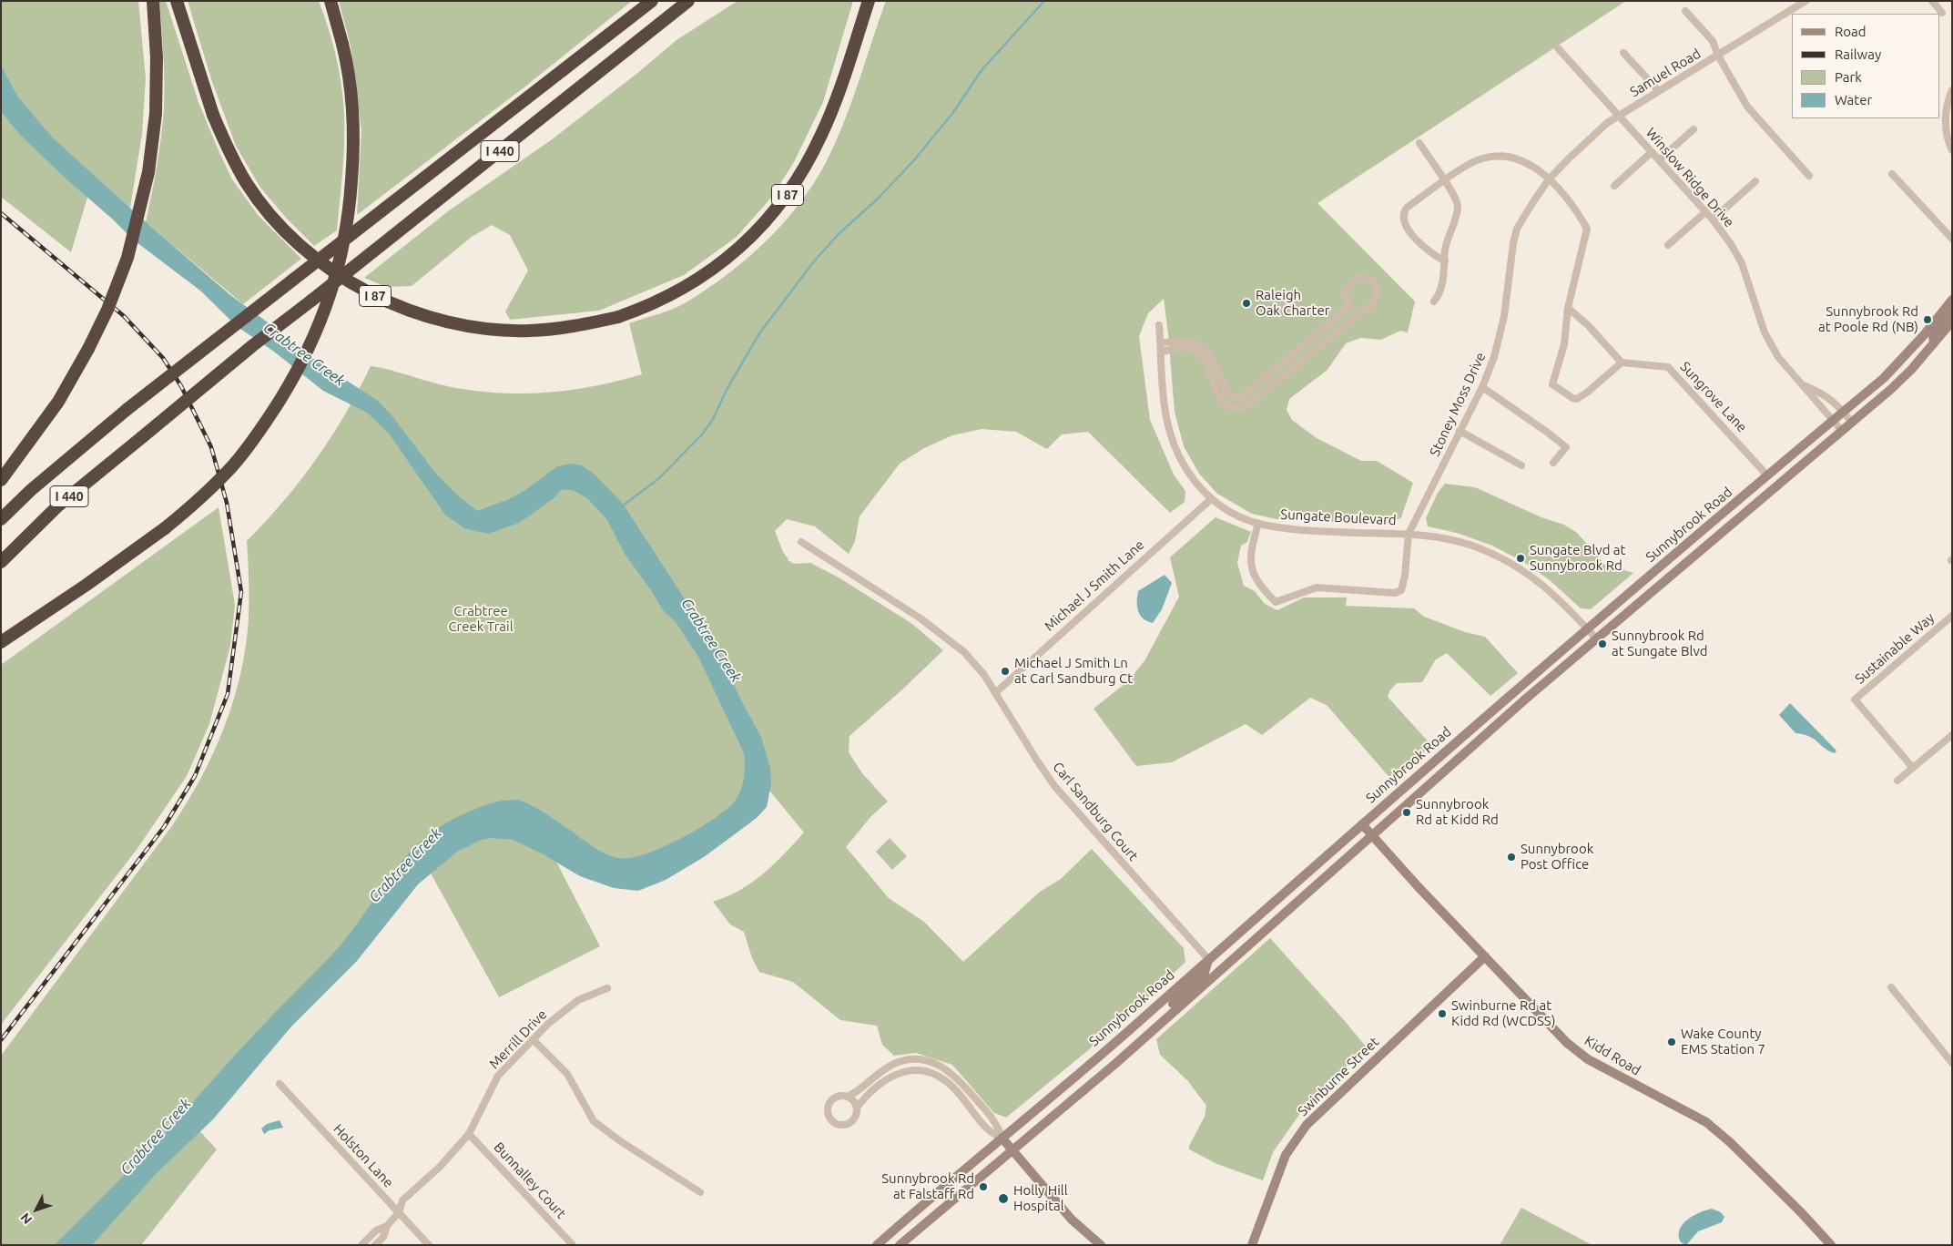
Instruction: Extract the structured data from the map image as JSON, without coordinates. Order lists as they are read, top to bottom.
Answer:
{
  "streets": {
    "highway": ["I 440", "I 87"],
    "main road": ["Sunnybrook Road", "Kidd Road", "Swinburne Street"],
    "street": [
      "Samuel Road",
      "Winslow Ridge Drive",
      "Sungrove Lane",
      "Stoney Moss Drive",
      "Sungate Boulevard",
      "Michael J Smith Lane",
      "Sustainable Way",
      "Carl Sandburg Court",
      "Merrill Drive",
      "Holston Lane",
      "Bunnalley Court"
    ]
  },
  "crossings": [
    ["Samuel Road", "Winslow Ridge Drive"],
    ["Samuel Road", "Stoney Moss Drive"],
    ["Winslow Ridge Drive", "Sunnybrook Road"],
    ["Sungrove Lane", "Sunnybrook Road"],
    ["Stoney Moss Drive", "Sungate Boulevard"],
    ["Sungate Boulevard", "Sunnybrook Road"],
    ["Sungate Boulevard", "Michael J Smith Lane"],
    ["Sunnybrook Road", "Carl Sandburg Court"],
    ["Sunnybrook Road", "Kidd Road"],
    ["Michael J Smith Lane", "Carl Sandburg Court"],
    ["Merrill Drive", "Holston Lane"],
    ["Merrill Drive", "Bunnalley Court"],
    ["Kidd Road", "Swinburne Street"]
  ],
  "water": ["Crabtree Creek"],
  "parks": ["Crabtree Creek Trail"],
  "places": [
    "Raleigh Oak Charter",
    "Sunnybrook Rd at Poole Rd (NB)",
    "Sungate Blvd at Sunnybrook Rd",
    "Sunnybrook Rd at Sungate Blvd",
    "Michael J Smith Ln at Carl Sandburg Ct",
    "Sunnybrook Rd at Kidd Rd",
    "Sunnybrook Post Office",
    "Swinburne Rd at Kidd Rd (WCDSS)",
    "Wake County EMS Station 7",
    "Sunnybrook Rd at Falstaff Rd",
    "Holly Hill Hospital"
  ],
  "legend": [
    "Road",
    "Railway",
    "Park",
    "Water"
  ],
  "north": "bottom left"
}
